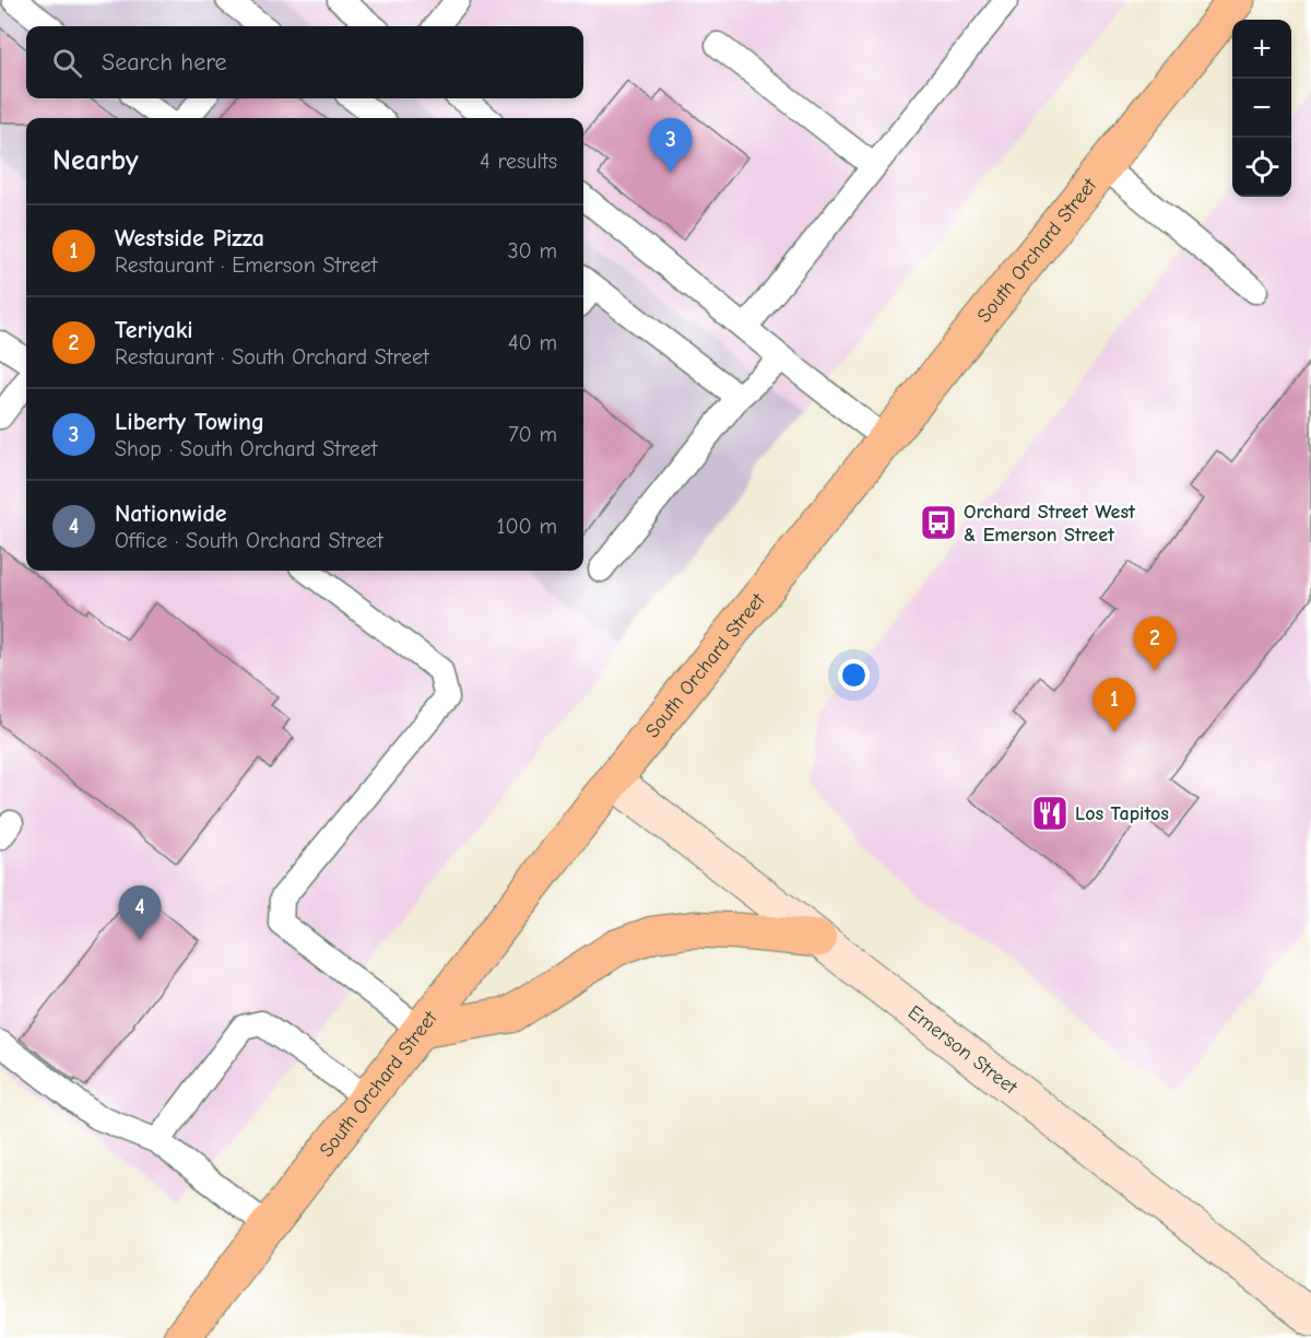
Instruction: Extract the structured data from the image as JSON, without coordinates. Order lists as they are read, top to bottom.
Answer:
{
  "streets": {
    "main road": ["South Orchard Street", "Emerson Street"]
  },
  "crossings": [
    ["South Orchard Street", "Emerson Street"]
  ],
  "places": {
    "bus stop": ["Orchard Street West & Emerson Street"],
    "restaurant": ["Los Tapitos"]
  },
  "page": {
    "map_buttons": ["+", "−"],
    "search": "Search here",
    "pins": [
      "3",
      "2",
      "1",
      "4"
    ],
    "heading": ["Nearby", "4 results"],
    "list": [
      {
        "mark": "1",
        "name": "Westside Pizza",
        "note": "Restaurant · Emerson Street",
        "value": "30 m"
      },
      {
        "mark": "2",
        "name": "Teriyaki",
        "note": "Restaurant · South Orchard Street",
        "value": "40 m"
      },
      {
        "mark": "3",
        "name": "Liberty Towing",
        "note": "Shop · South Orchard Street",
        "value": "70 m"
      },
      {
        "mark": "4",
        "name": "Nationwide",
        "note": "Office · South Orchard Street",
        "value": "100 m"
      }
    ]
  }
}
